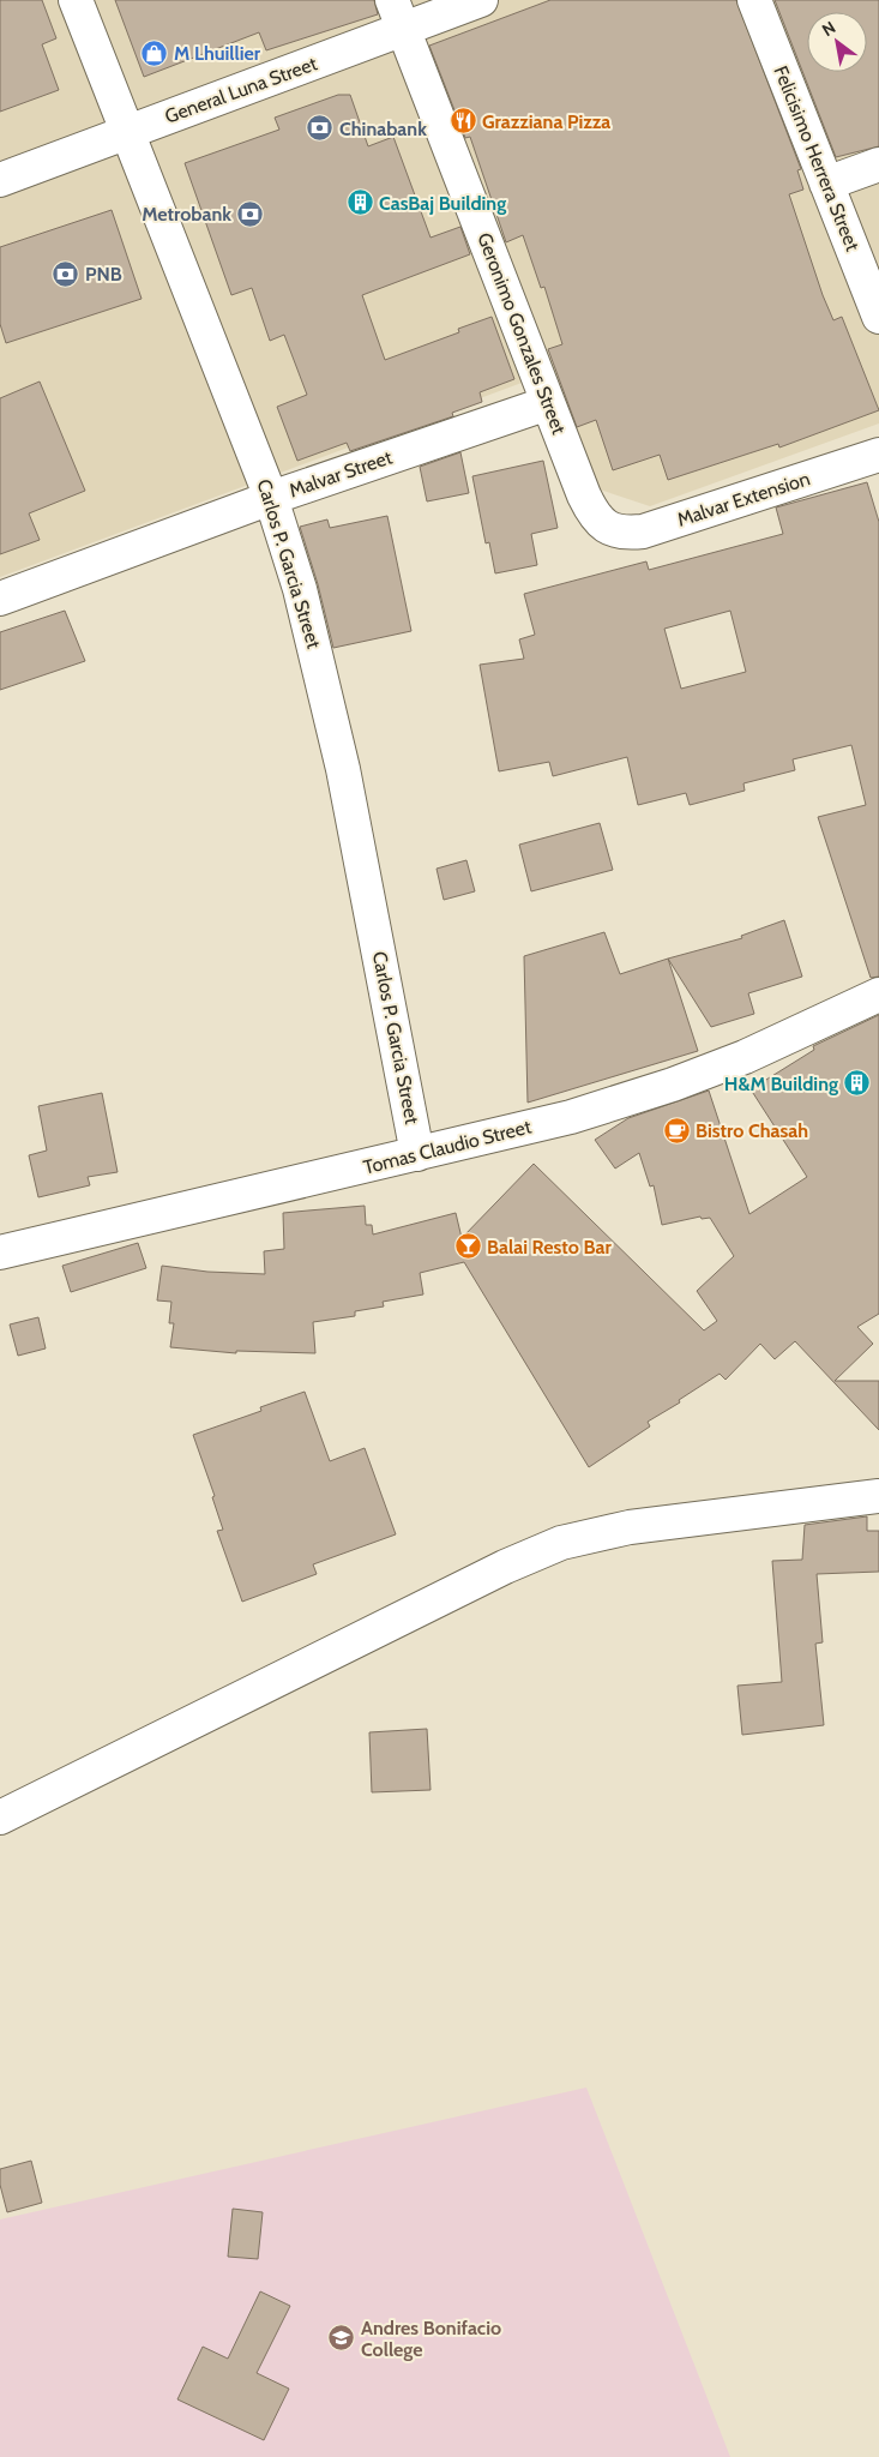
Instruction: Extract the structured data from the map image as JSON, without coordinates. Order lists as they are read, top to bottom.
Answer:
{
  "streets": {
    "street": [
      "General Luna Street",
      "Felicisimo Herrera Street",
      "Geronimo Gonzales Street",
      "Malvar Street",
      "Malvar Extension",
      "Carlos P. Garcia Street",
      "Tomas Claudio Street"
    ]
  },
  "crossings": [
    ["General Luna Street", "Geronimo Gonzales Street"],
    ["General Luna Street", "Carlos P. Garcia Street"],
    ["Geronimo Gonzales Street", "Malvar Street"],
    ["Geronimo Gonzales Street", "Malvar Extension"],
    ["Malvar Street", "Carlos P. Garcia Street"],
    ["Carlos P. Garcia Street", "Tomas Claudio Street"]
  ],
  "places": {
    "shop": ["M Lhuillier"],
    "restaurant": ["Grazziana Pizza"],
    "bank": ["Chinabank", "Metrobank", "PNB"],
    "building": ["CasBaj Building", "H&M Building"],
    "cafe": ["Bistro Chasah"],
    "bar": ["Balai Resto Bar"],
    "school or university": ["Andres Bonifacio College"]
  },
  "north": "top left"
}
